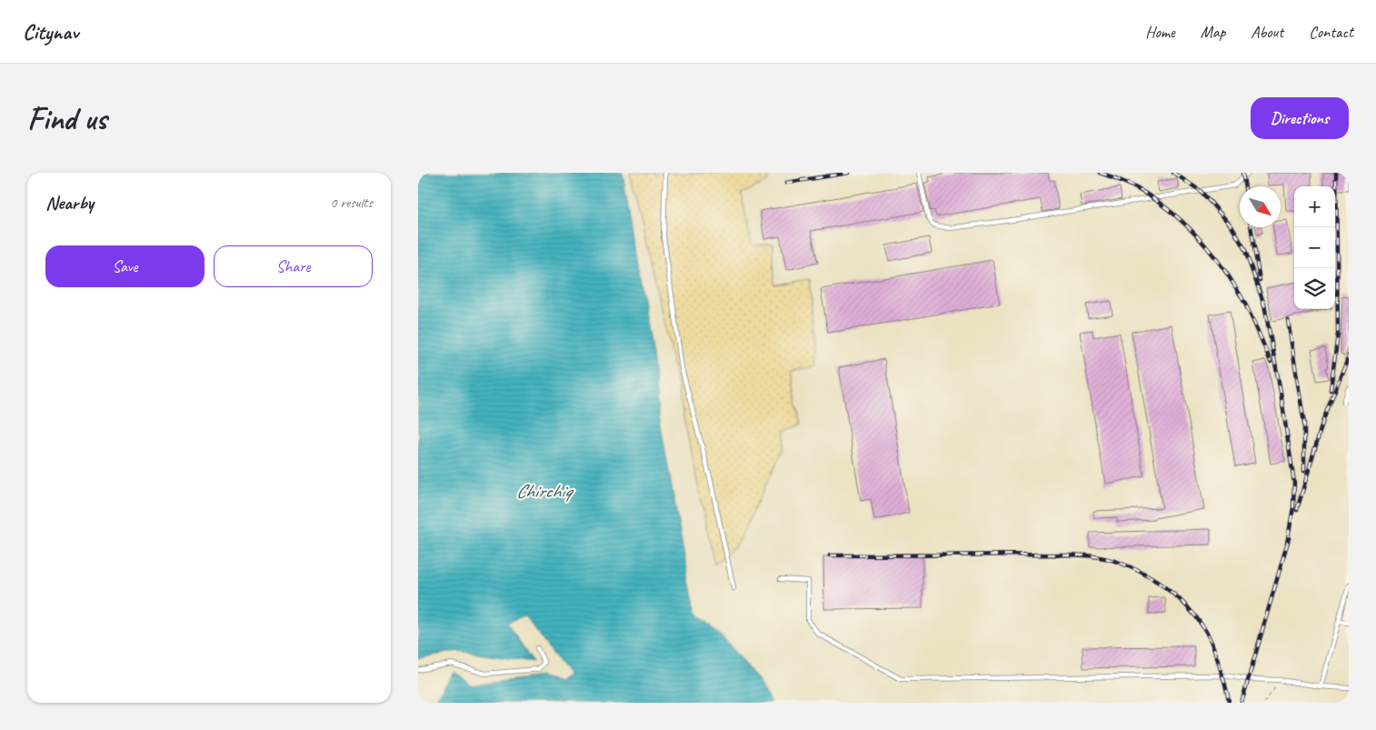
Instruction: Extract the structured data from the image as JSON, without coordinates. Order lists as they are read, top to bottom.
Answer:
{
  "water": ["Chirchiq"],
  "north": "bottom right",
  "page": {
    "header": "Citynav",
    "nav": [
      "Home",
      "Map",
      "About",
      "Contact"
    ],
    "buttons": [
      "Directions",
      ["Save", "Share"]
    ],
    "title": "Find us",
    "heading": ["Nearby", "0 results"],
    "map_buttons": ["+", "−"]
  }
}
